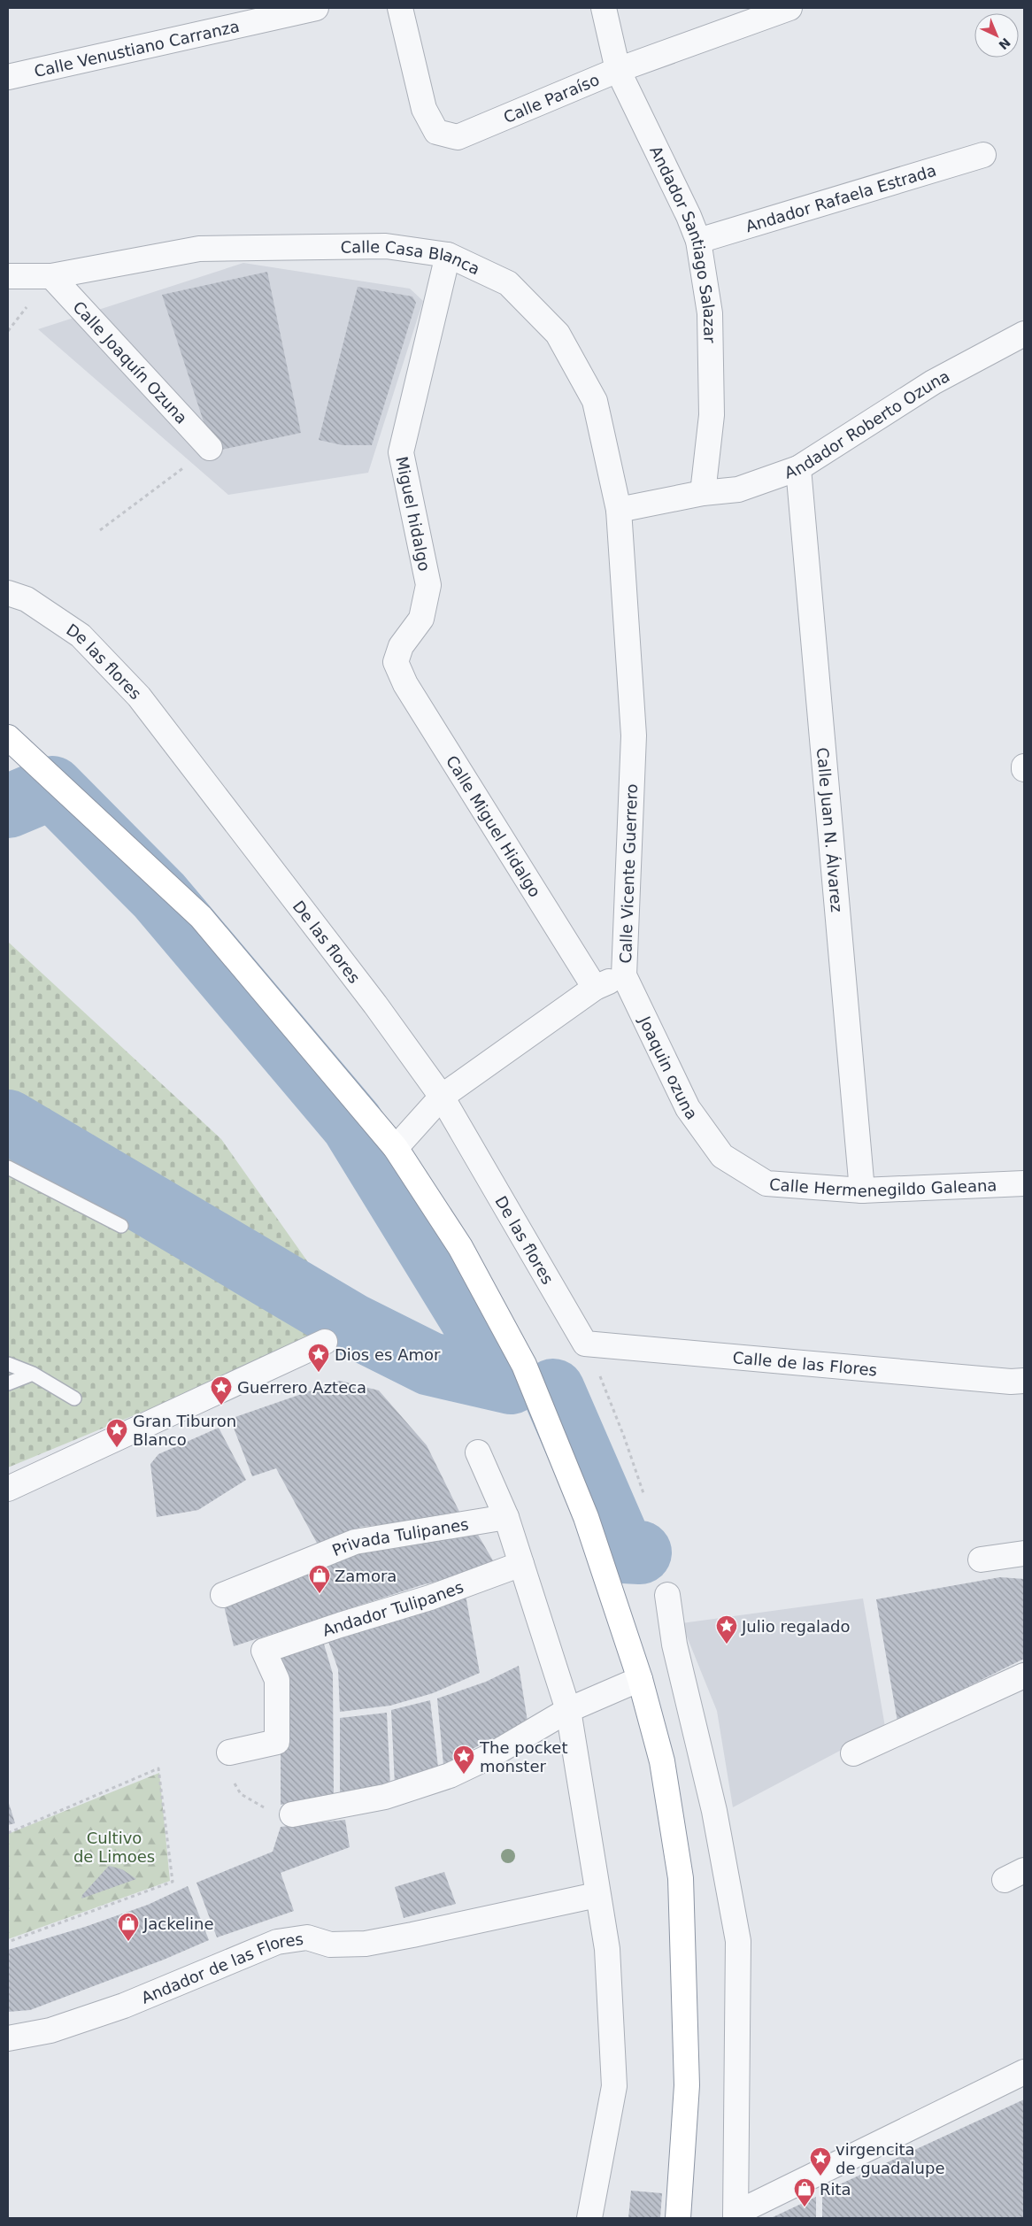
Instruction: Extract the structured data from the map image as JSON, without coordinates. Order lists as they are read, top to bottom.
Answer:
{
  "streets": {
    "street": [
      "Calle Venustiano Carranza",
      "Calle Paraíso",
      "Andador Rafaela Estrada",
      "Andador Santiago Salazar",
      "Calle Casa Blanca",
      "Calle Joaquín Ozuna",
      "Andador Roberto Ozuna",
      "Miguel hidalgo",
      "De las flores",
      "Calle Miguel Hidalgo",
      "Calle Juan N. Álvarez",
      "Calle Vicente Guerrero",
      "Joaquin ozuna",
      "Calle Hermenegildo Galeana",
      "Calle de las Flores",
      "Privada Tulipanes",
      "Andador Tulipanes",
      "Andador de las Flores"
    ]
  },
  "crossings": [
    ["Calle Paraíso", "Andador Santiago Salazar"],
    ["Andador Rafaela Estrada", "Andador Santiago Salazar"],
    ["Andador Santiago Salazar", "Andador Roberto Ozuna"],
    ["Calle Casa Blanca", "Calle Joaquín Ozuna"],
    ["Calle Casa Blanca", "Andador Roberto Ozuna"],
    ["Calle Casa Blanca", "Miguel hidalgo"],
    ["Calle Casa Blanca", "Calle Vicente Guerrero"],
    ["Andador Roberto Ozuna", "Calle Juan N. Álvarez"],
    ["Andador Roberto Ozuna", "Calle Vicente Guerrero"],
    ["Miguel hidalgo", "Calle Miguel Hidalgo"],
    ["De las flores", "Calle Vicente Guerrero"],
    ["De las flores", "Calle de las Flores"],
    ["Calle Miguel Hidalgo", "Calle Vicente Guerrero"],
    ["Calle Juan N. Álvarez", "Calle Hermenegildo Galeana"],
    ["Calle Vicente Guerrero", "Joaquin ozuna"],
    ["Joaquin ozuna", "Calle Hermenegildo Galeana"]
  ],
  "parks": ["Cultivo de Limoes"],
  "places": {
    "place": [
      "Dios es Amor",
      "Guerrero Azteca",
      "Gran Tiburon Blanco",
      "Julio regalado",
      "The pocket monster",
      "virgencita de guadalupe"
    ],
    "shop": ["Zamora", "Jackeline", "Rita"]
  },
  "north": "bottom right"
}
